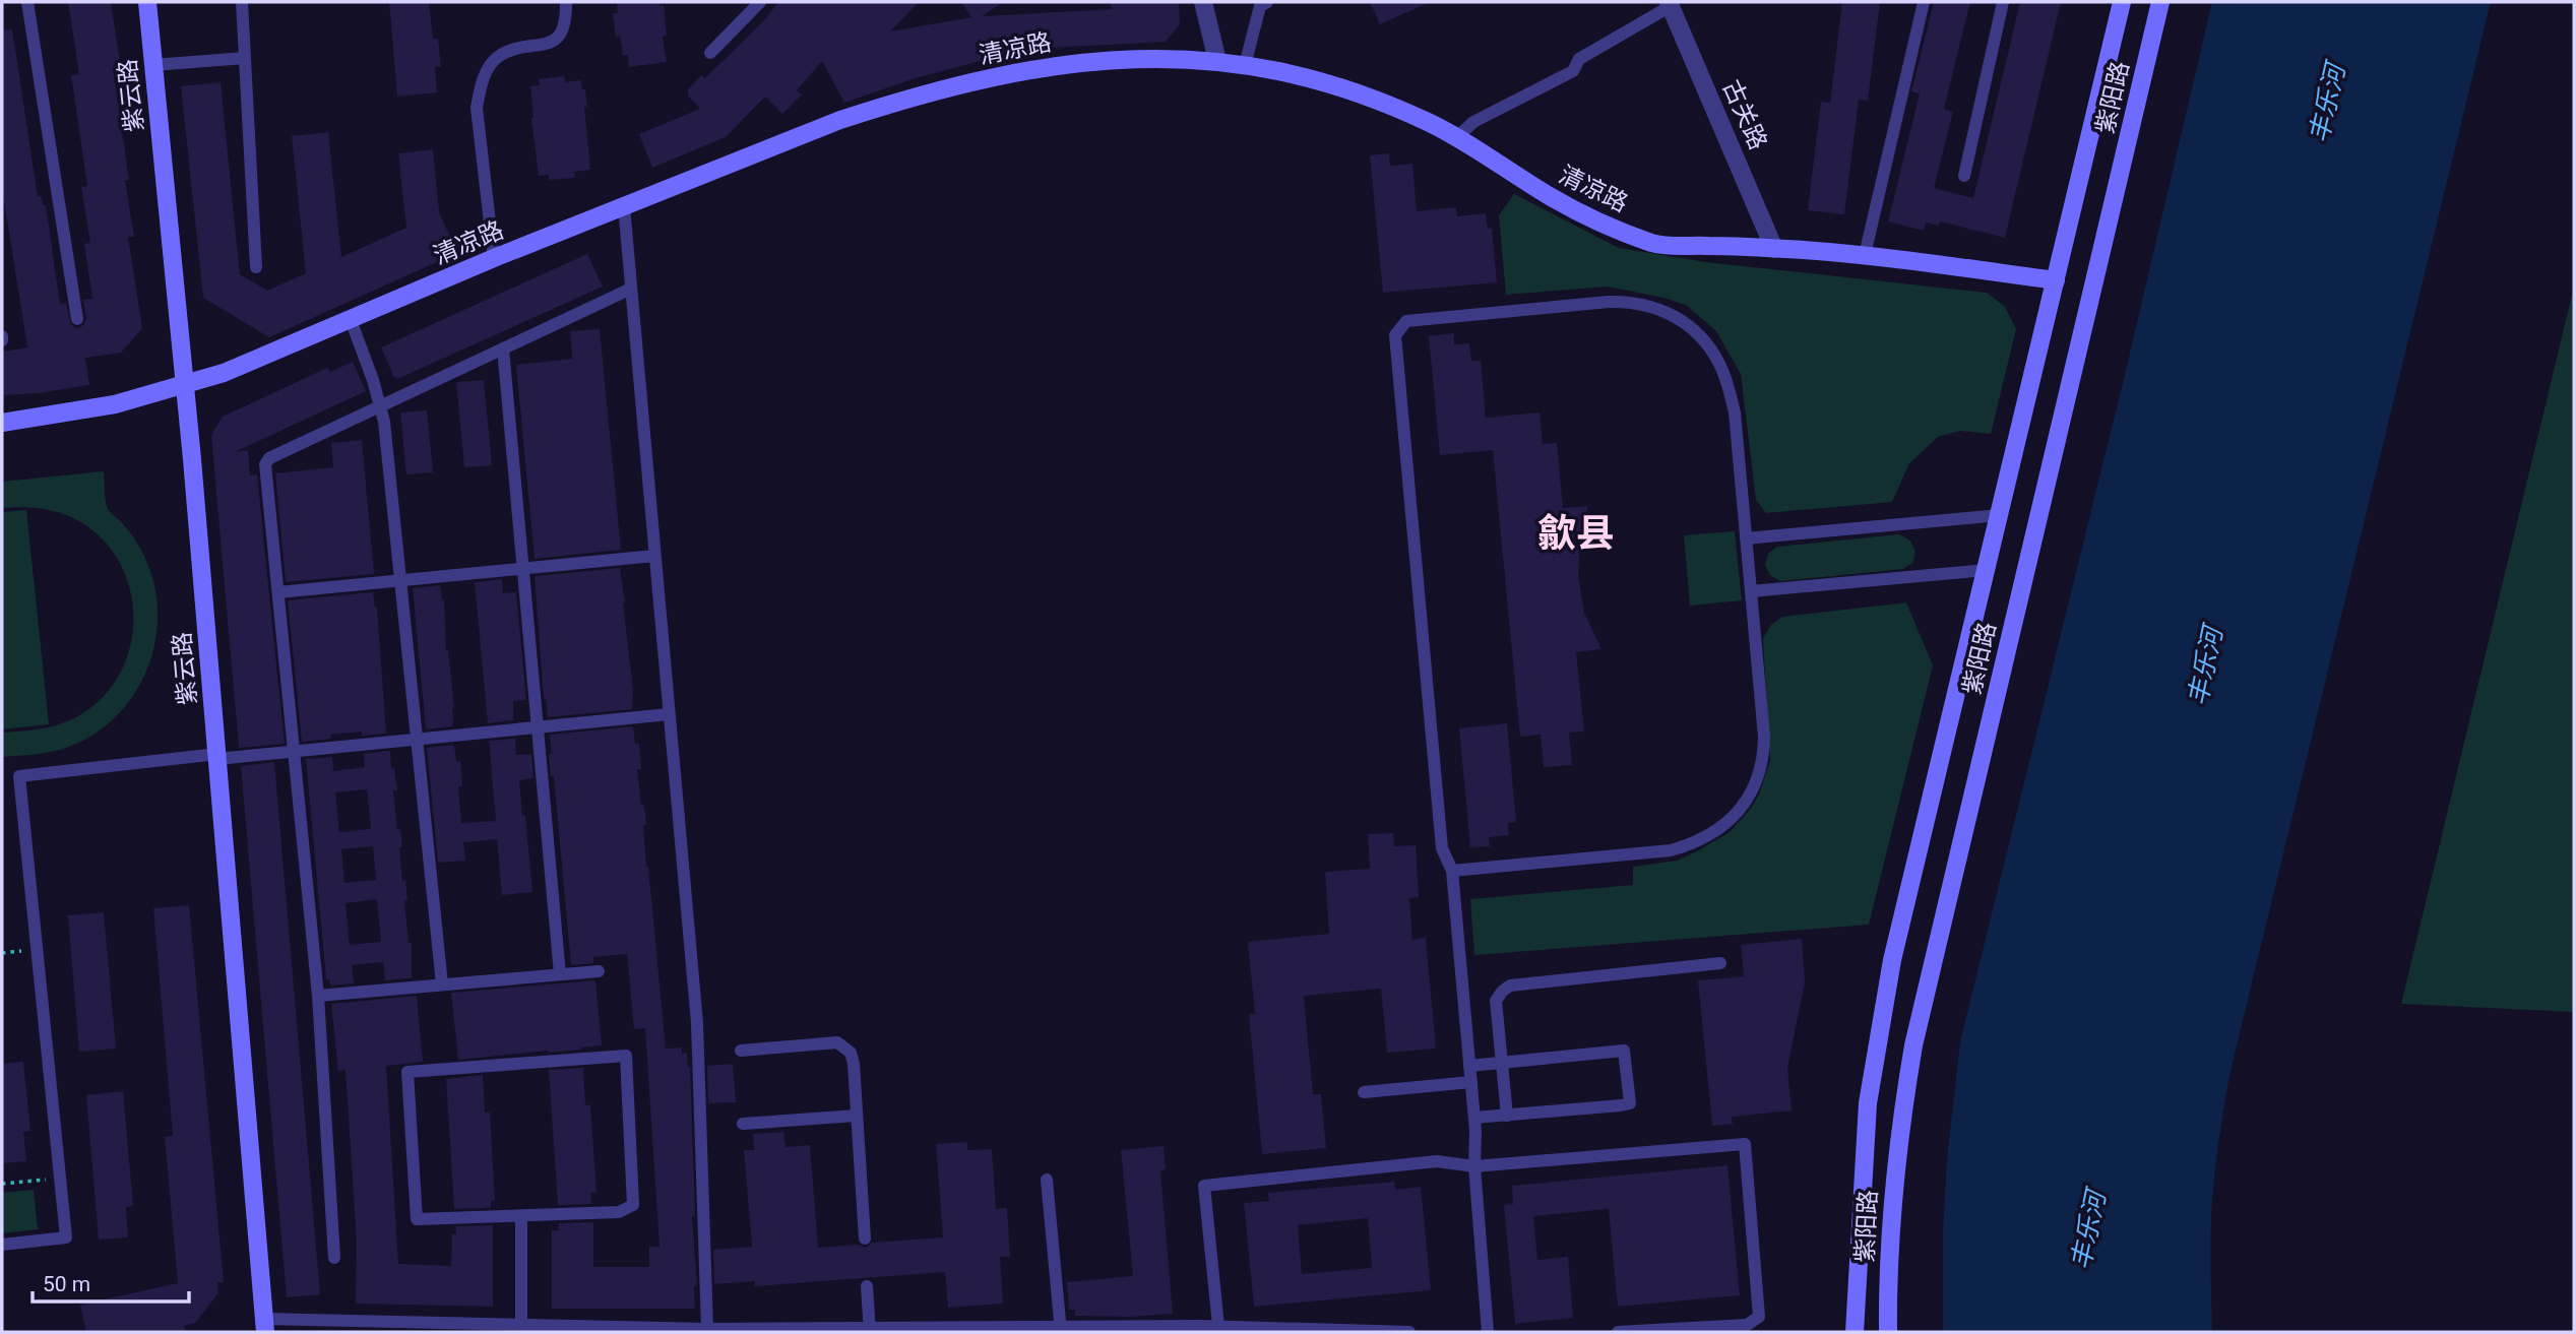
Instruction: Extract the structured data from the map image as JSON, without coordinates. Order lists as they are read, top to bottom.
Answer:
{
  "streets": {
    "street": [
      "清凉路",
      "紫云路",
      "紫阳路",
      "古关路"
    ]
  },
  "crossings": [
    ["清凉路", "紫云路"],
    ["清凉路", "紫阳路"],
    ["清凉路", "古关路"]
  ],
  "districts": ["歙县"],
  "water": ["丰乐河"],
  "scale_bar": "50 m"
}
